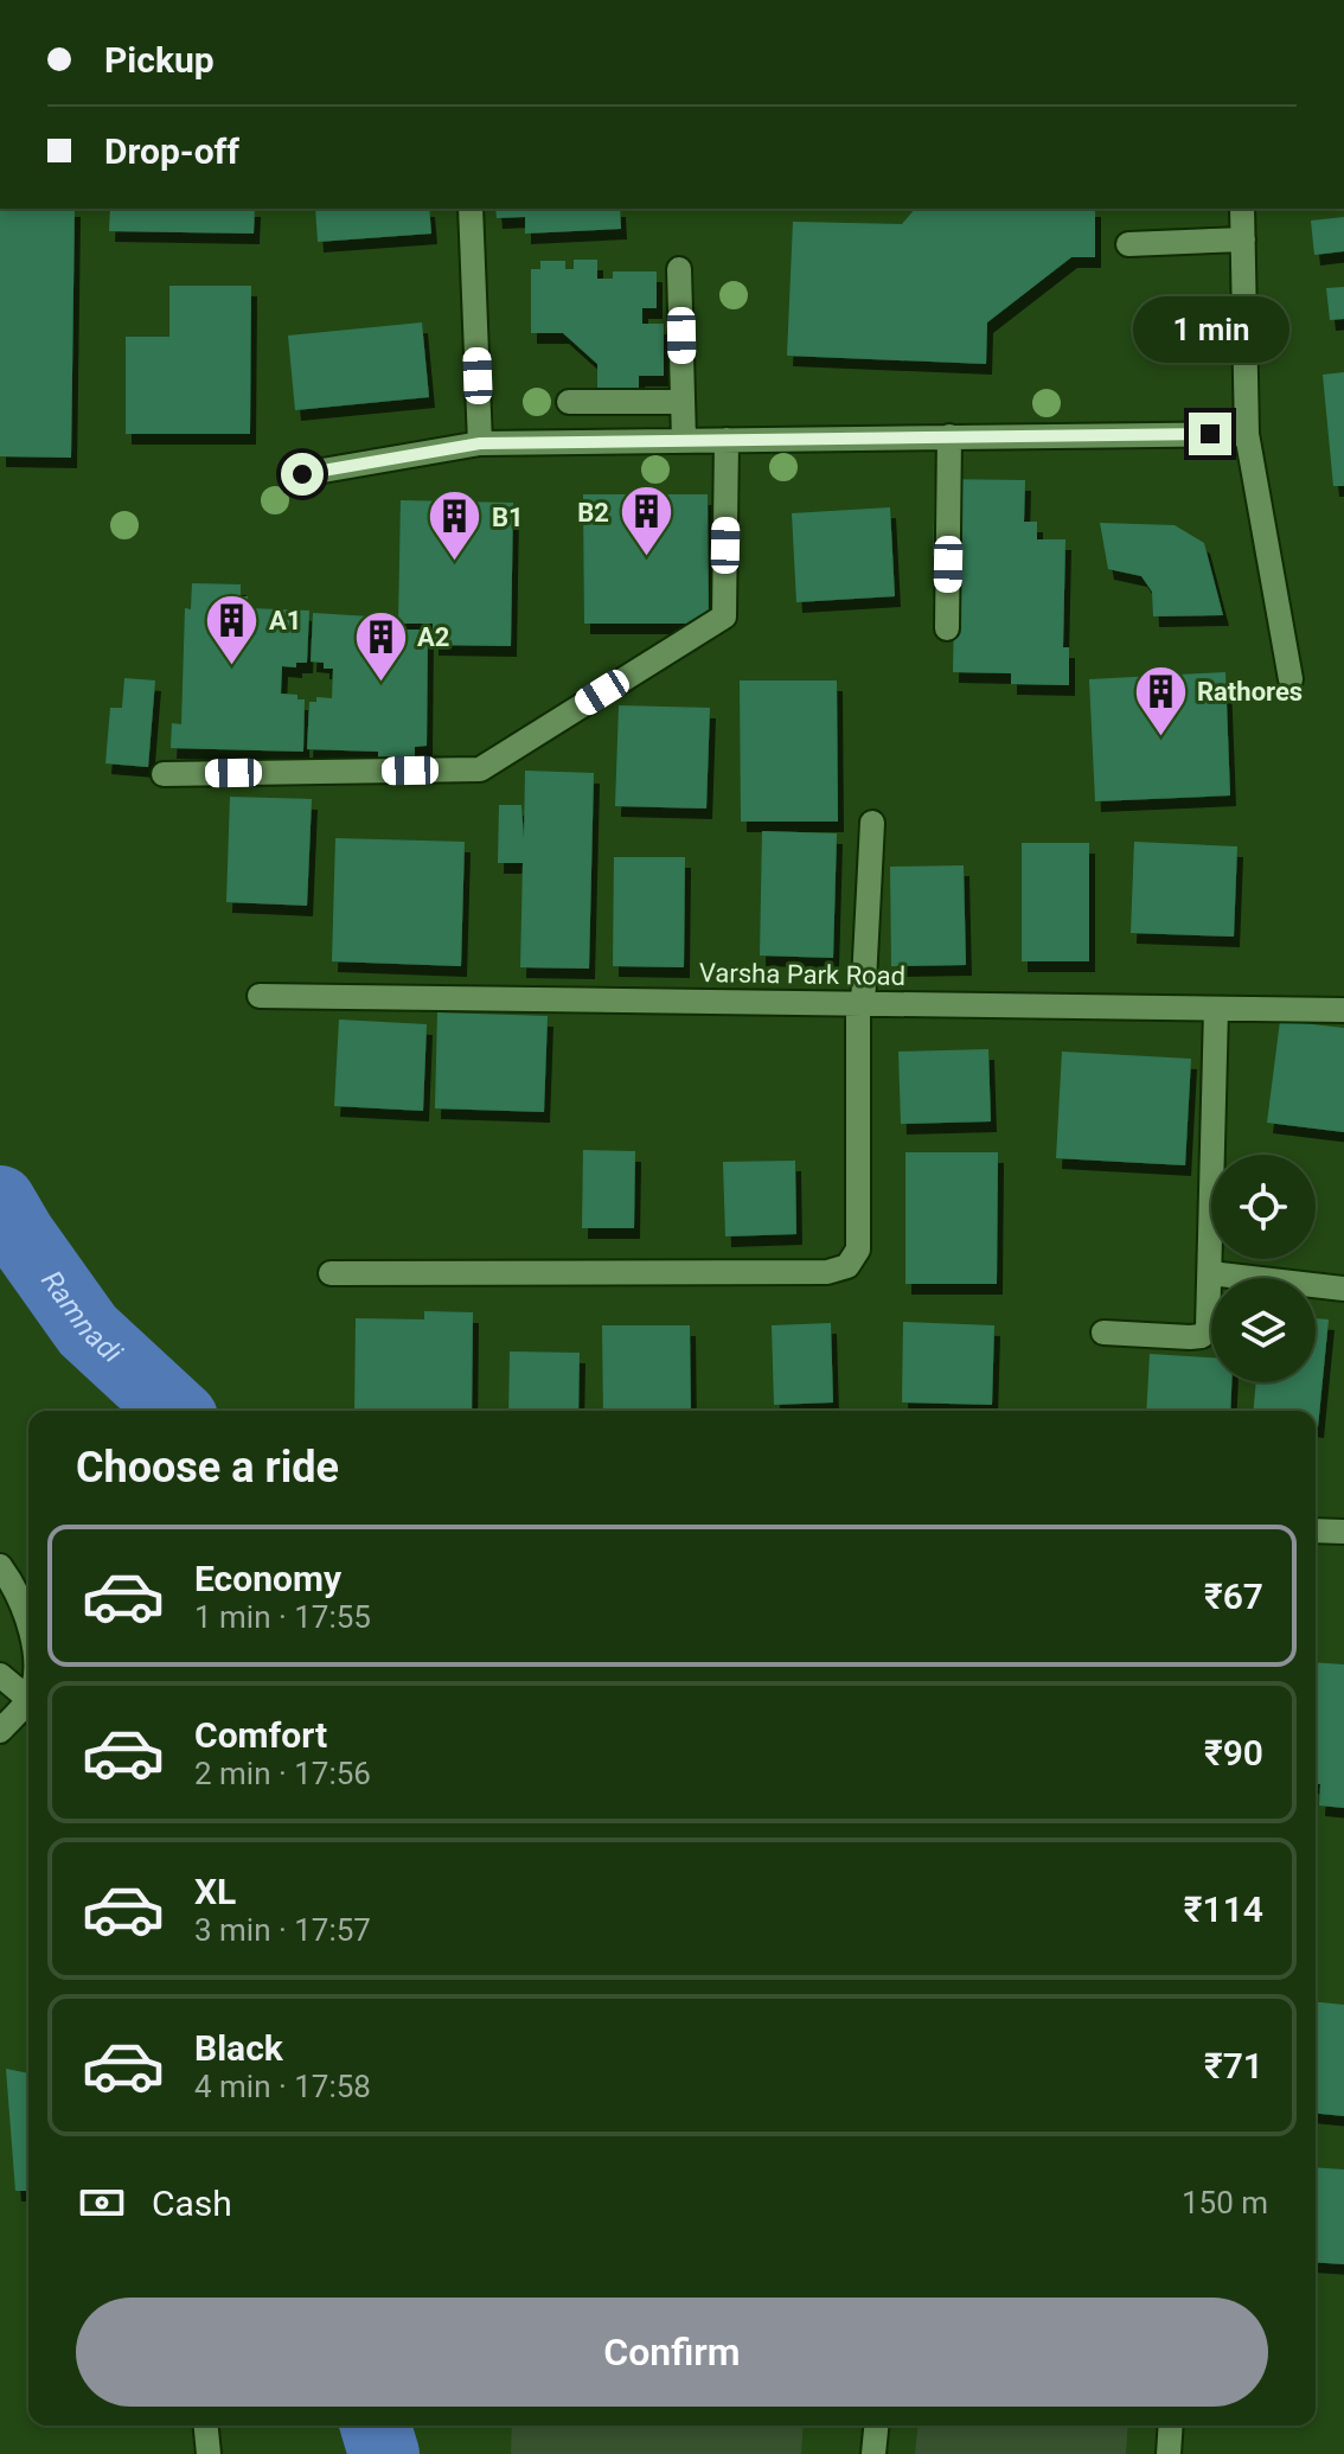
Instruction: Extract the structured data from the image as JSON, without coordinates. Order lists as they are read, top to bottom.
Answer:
{
  "streets": {
    "street": ["Varsha Park Road"]
  },
  "water": ["Ramnadi"],
  "places": {
    "building": [
      "B2",
      "B1",
      "A1",
      "A2",
      "Rathores"
    ]
  },
  "page": {
    "banner": ["Pickup", "Drop-off"],
    "bubble": "1 min",
    "heading": "Choose a ride",
    "list": [
      {
        "name": "Economy",
        "note": "1 min · 17:55",
        "value": "₹67"
      },
      {
        "name": "Comfort",
        "note": "2 min · 17:56",
        "value": "₹90"
      },
      {
        "name": "XL",
        "note": "3 min · 17:57",
        "value": "₹114"
      },
      {
        "name": "Black",
        "note": "4 min · 17:58",
        "value": "₹71"
      }
    ],
    "pay": ["Cash", "150 m"],
    "buttons": "Confirm"
  }
}
